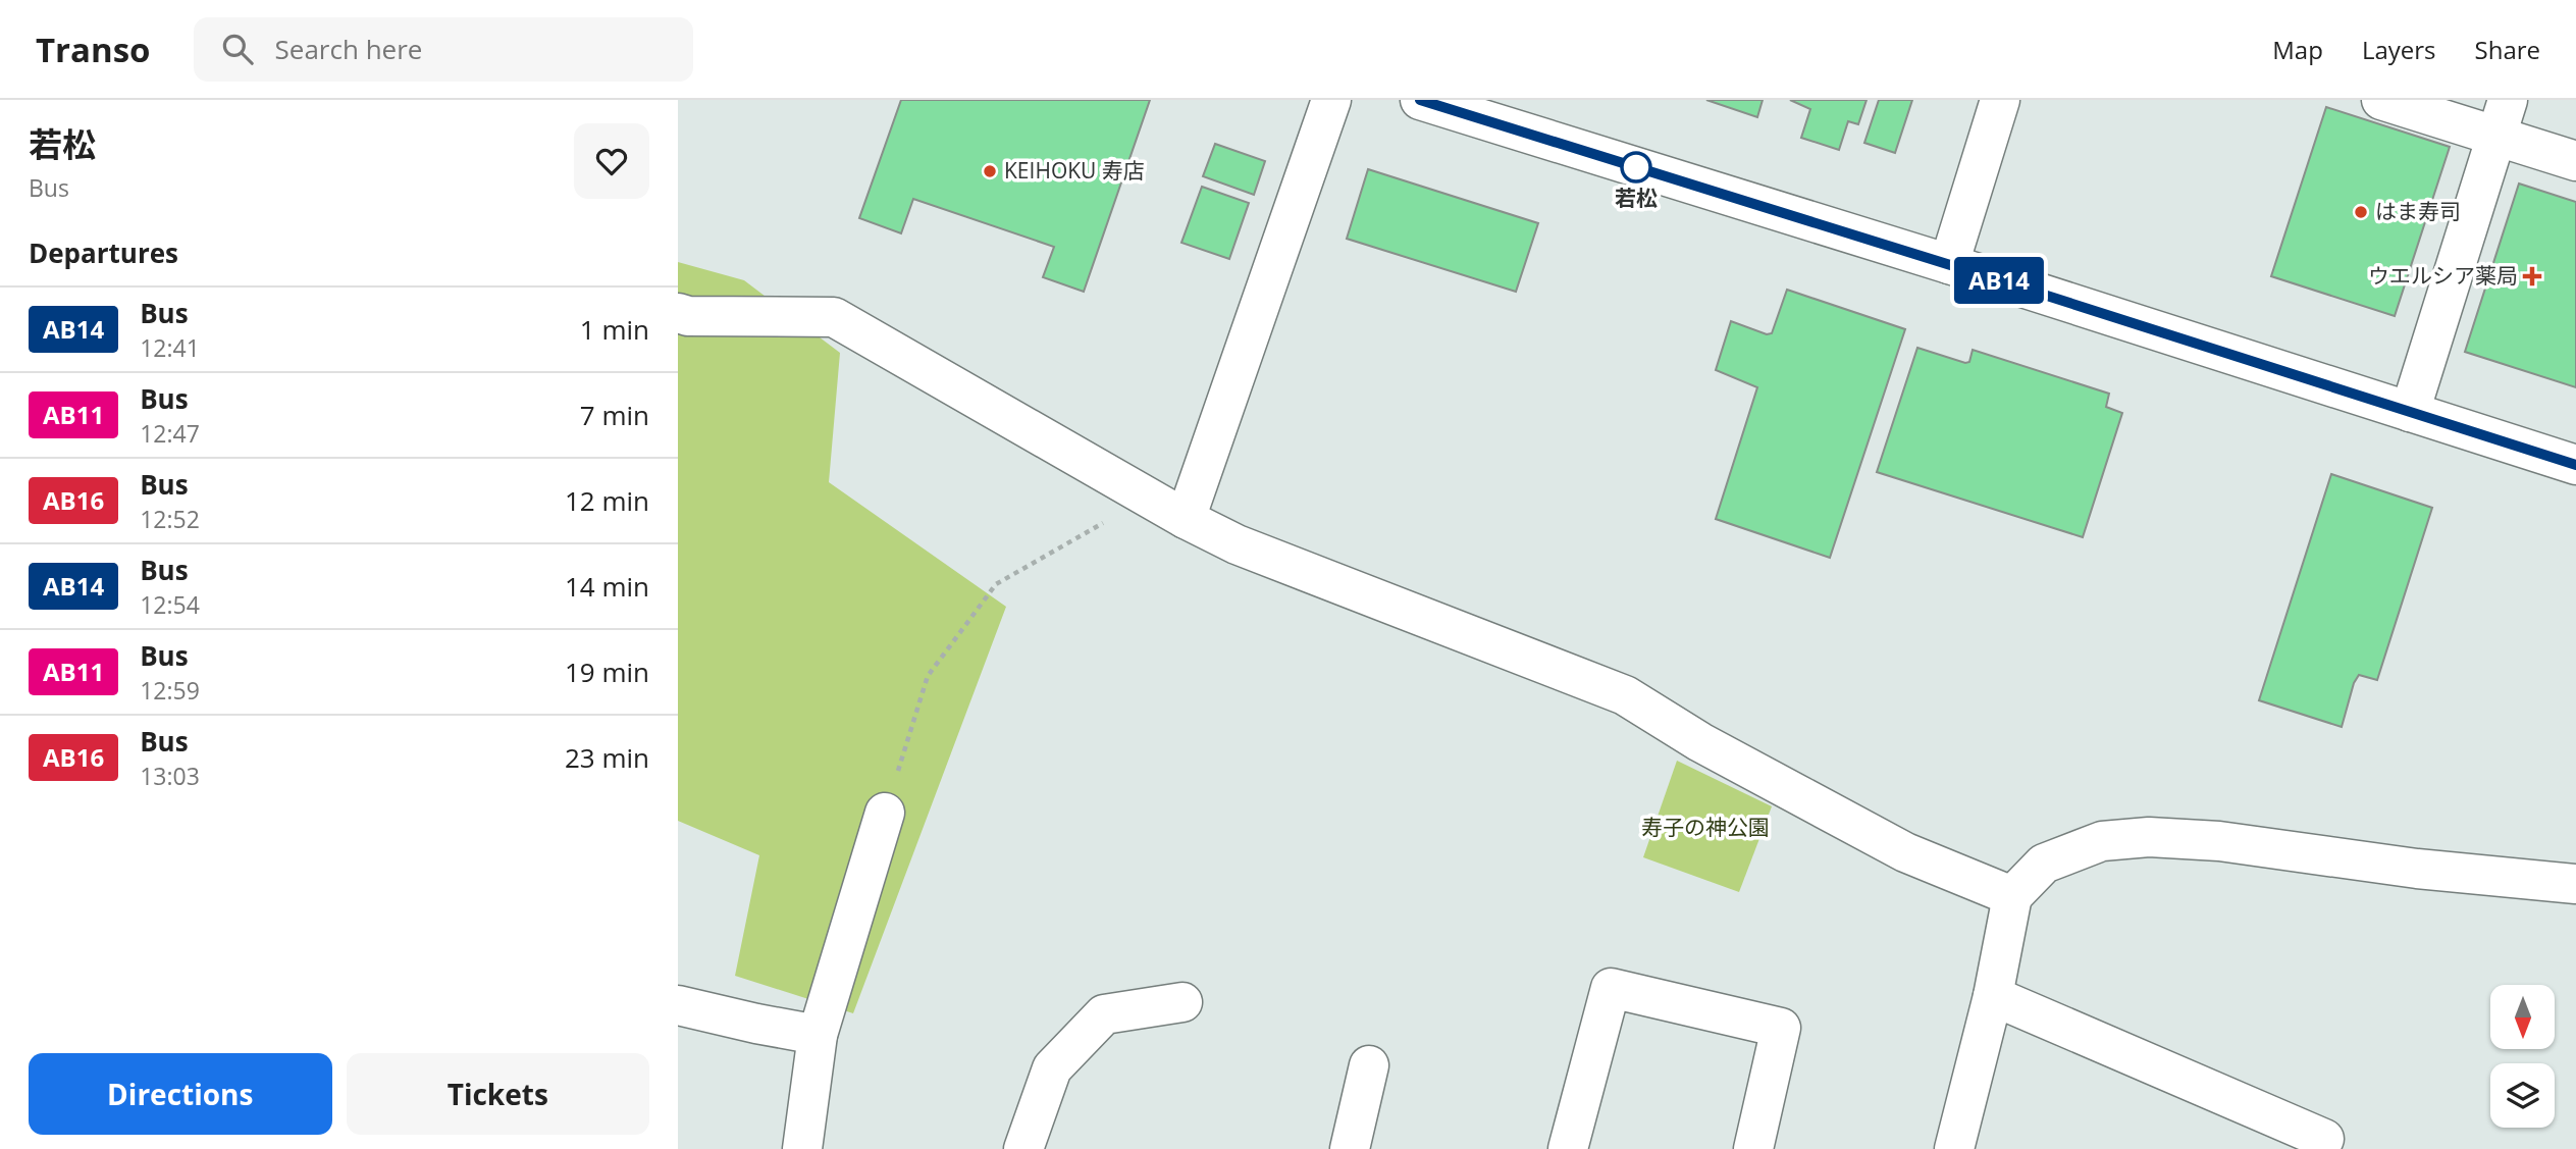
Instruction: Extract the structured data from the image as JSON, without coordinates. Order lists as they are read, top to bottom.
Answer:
{
  "parks": ["寿子の神公園"],
  "places": {
    "other": ["若松", "KEIHOKU 寿店", "はま寿司"],
    "health": ["ウエルシア薬局"]
  },
  "lines": ["bus line AB14"],
  "north": "bottom",
  "page": {
    "header": "Transo",
    "search": "Search here",
    "nav": ["Map", "Layers", "Share"],
    "heading": [
      ["若松", "Bus"],
      "Departures"
    ],
    "on_map": "AB14",
    "list": [
      {
        "mark": "AB14",
        "name": "Bus",
        "note": "12:41",
        "value": "1 min"
      },
      {
        "mark": "AB11",
        "name": "Bus",
        "note": "12:47",
        "value": "7 min"
      },
      {
        "mark": "AB16",
        "name": "Bus",
        "note": "12:52",
        "value": "12 min"
      },
      {
        "mark": "AB14",
        "name": "Bus",
        "note": "12:54",
        "value": "14 min"
      },
      {
        "mark": "AB11",
        "name": "Bus",
        "note": "12:59",
        "value": "19 min"
      },
      {
        "mark": "AB16",
        "name": "Bus",
        "note": "13:03",
        "value": "23 min"
      }
    ],
    "buttons": ["Directions", "Tickets"]
  }
}
